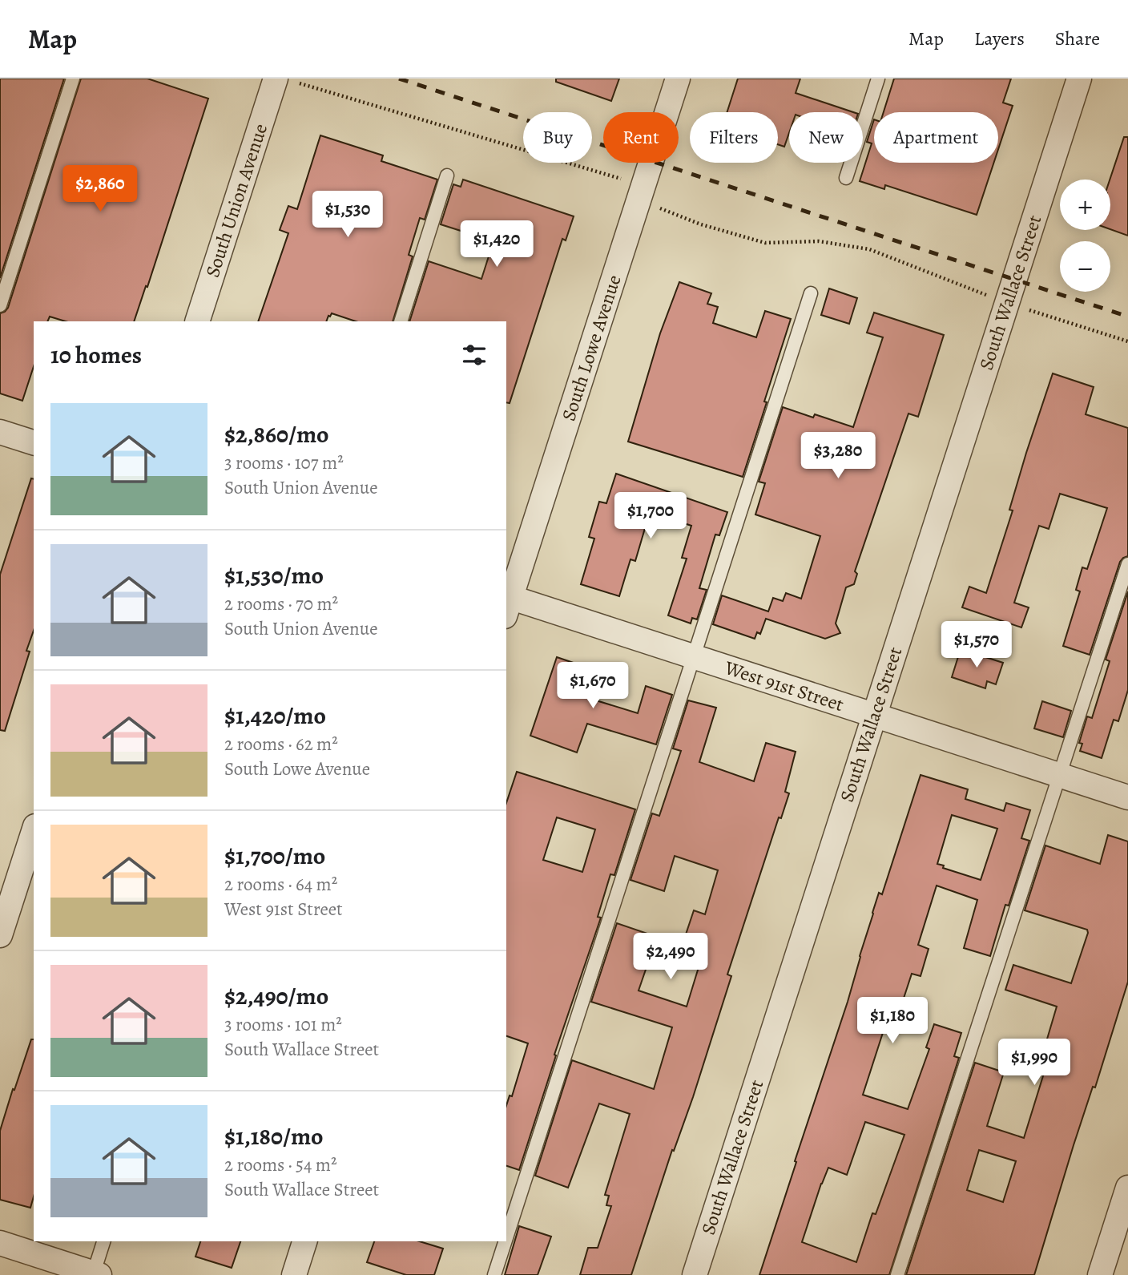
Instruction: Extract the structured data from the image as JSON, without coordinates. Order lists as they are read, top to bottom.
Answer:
{
  "streets": {
    "street": [
      "South Union Avenue",
      "South Wallace Street",
      "South Lowe Avenue",
      "West 91st Street"
    ]
  },
  "crossings": [
    ["South Wallace Street", "West 91st Street"],
    ["South Lowe Avenue", "West 91st Street"]
  ],
  "page": {
    "header": "Map",
    "nav": ["Map", "Layers", "Share"],
    "chip": [
      "Buy",
      "Rent",
      "Filters",
      "New",
      "Apartment"
    ],
    "price": [
      "$2,860",
      "$1,530",
      "$1,420",
      "$3,280",
      "$1,700",
      "$1,570",
      "$1,670",
      "$2,490",
      "$1,180",
      "$1,990"
    ],
    "map_buttons": ["+", "−"],
    "heading": "10 homes",
    "list": [
      {
        "name": "$2,860/mo",
        "note": "3 rooms · 107 m² · South Union Avenue"
      },
      {
        "name": "$1,530/mo",
        "note": "2 rooms · 70 m² · South Union Avenue"
      },
      {
        "name": "$1,420/mo",
        "note": "2 rooms · 62 m² · South Lowe Avenue"
      },
      {
        "name": "$1,700/mo",
        "note": "2 rooms · 64 m² · West 91st Street"
      },
      {
        "name": "$2,490/mo",
        "note": "3 rooms · 101 m² · South Wallace Street"
      },
      {
        "name": "$1,180/mo",
        "note": "2 rooms · 54 m² · South Wallace Street"
      }
    ]
  }
}
